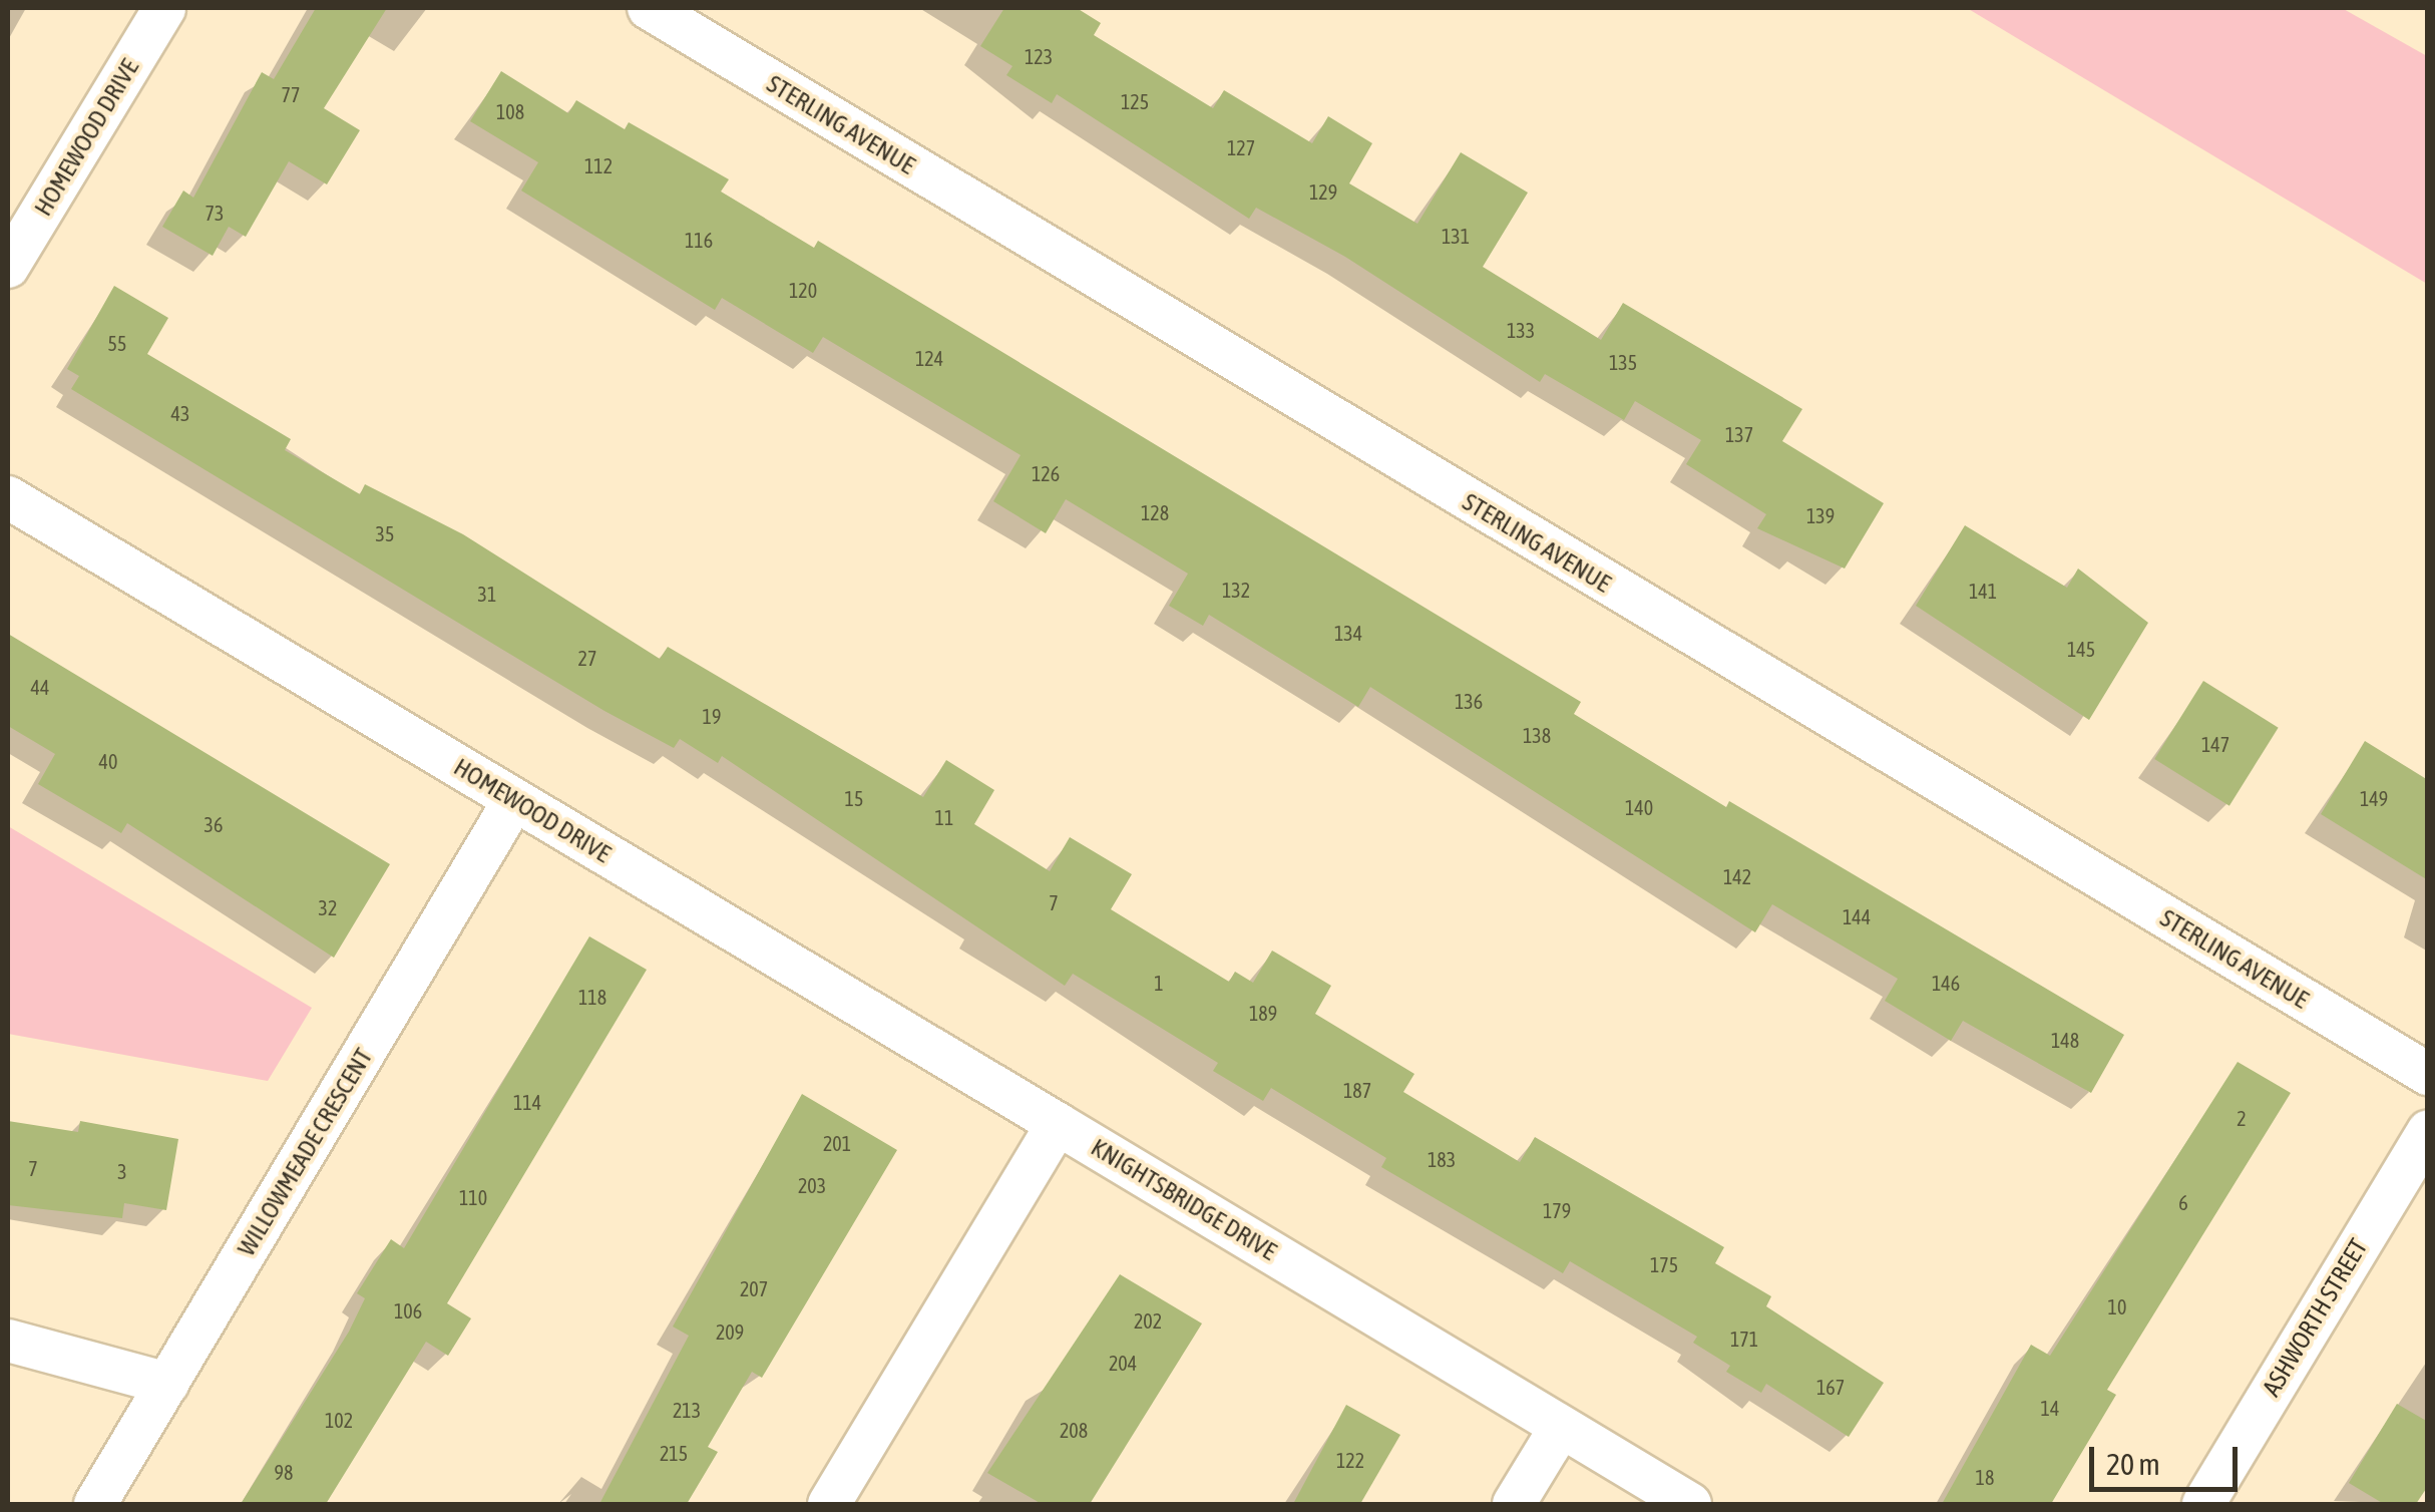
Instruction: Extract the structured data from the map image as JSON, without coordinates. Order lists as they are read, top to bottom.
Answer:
{
  "streets": {
    "street": [
      "STERLING AVENUE",
      "HOMEWOOD DRIVE",
      "WILLOWMEADE CRESCENT",
      "KNIGHTSBRIDGE DRIVE",
      "ASHWORTH STREET"
    ]
  },
  "crossings": [
    ["HOMEWOOD DRIVE", "WILLOWMEADE CRESCENT"],
    ["HOMEWOOD DRIVE", "KNIGHTSBRIDGE DRIVE"]
  ],
  "house_numbers": [
    "123",
    "77",
    "125",
    "108",
    "127",
    "112",
    "129",
    "73",
    "131",
    "116",
    "120",
    "133",
    "55",
    "124",
    "135",
    "43",
    "137",
    "126",
    "128",
    "139",
    "35",
    "132",
    "141",
    "31",
    "134",
    "145",
    "27",
    "44",
    "136",
    "19",
    "138",
    "147",
    "40",
    "15",
    "149",
    "140",
    "11",
    "36",
    "142",
    "7",
    "32",
    "144",
    "1",
    "146",
    "118",
    "189",
    "148",
    "187",
    "114",
    "2",
    "201",
    "183",
    "7",
    "3",
    "203",
    "110",
    "6",
    "179",
    "175",
    "207",
    "10",
    "106",
    "202",
    "209",
    "171",
    "204",
    "167",
    "14",
    "213",
    "102",
    "208",
    "215",
    "122",
    "98",
    "18"
  ],
  "scale_bar": "20 m"
}
